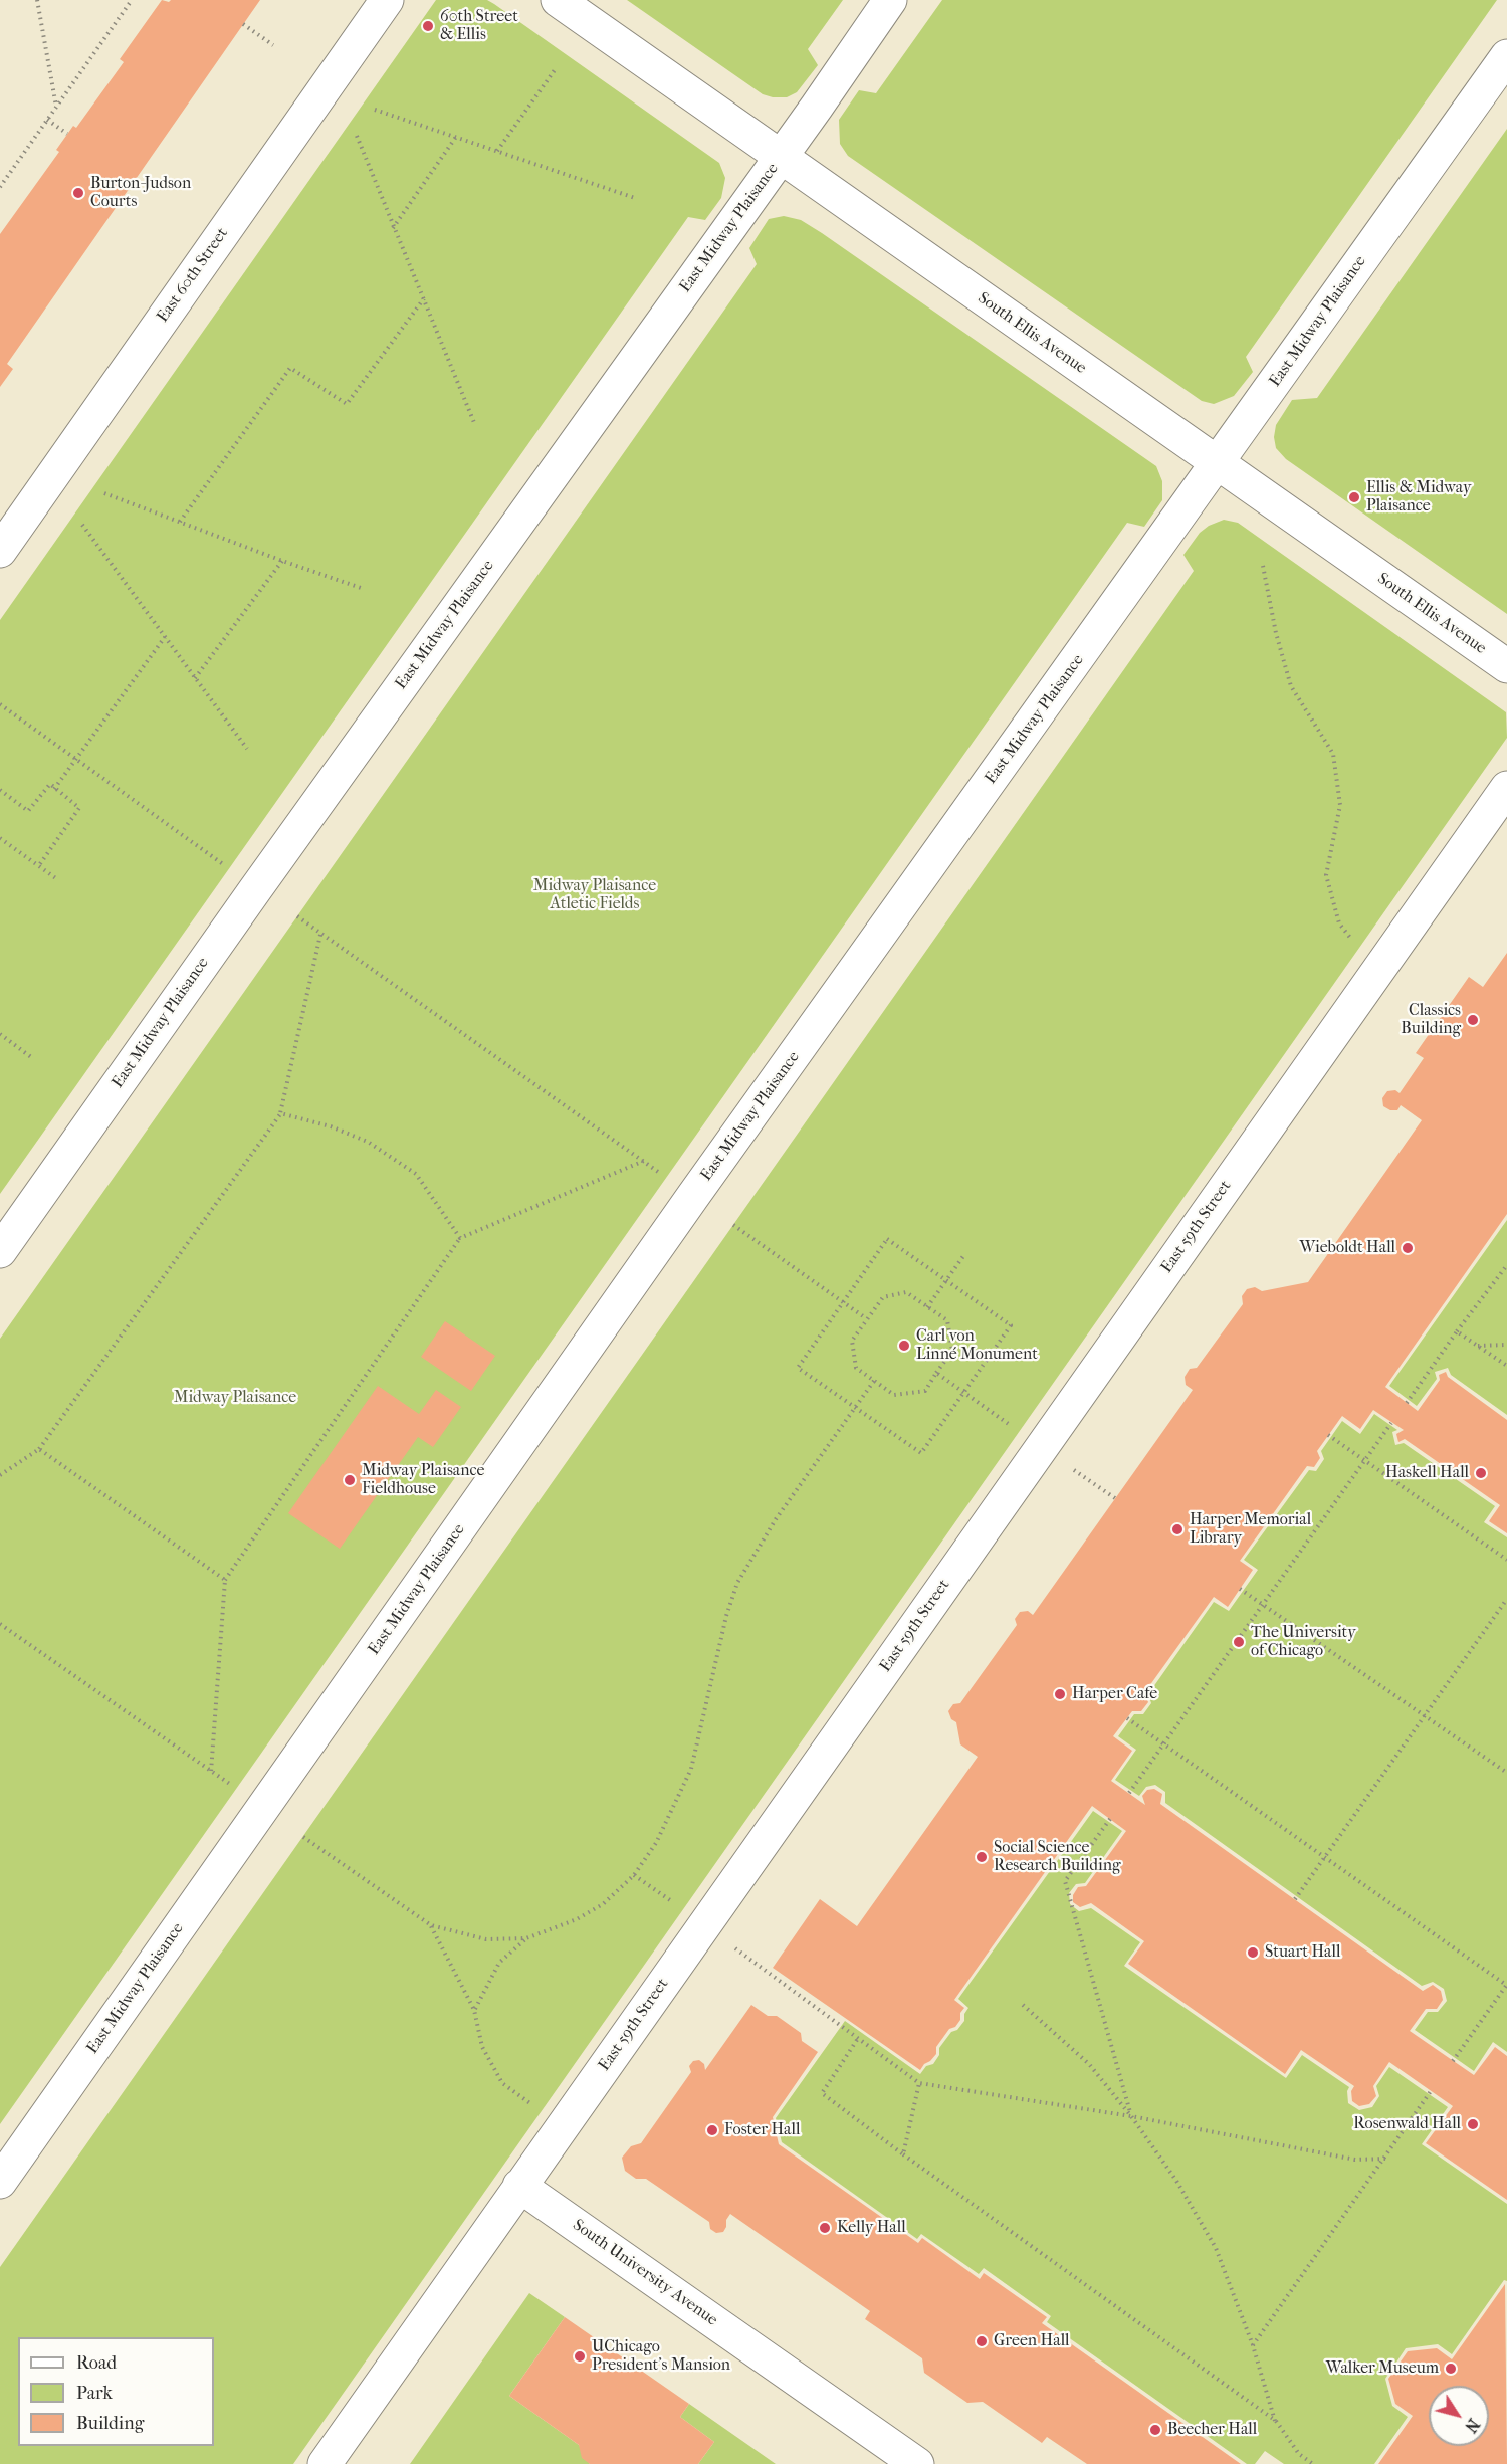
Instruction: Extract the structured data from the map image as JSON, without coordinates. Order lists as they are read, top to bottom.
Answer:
{
  "streets": {
    "street": [
      "East Midway Plaisance",
      "East 60th Street",
      "South Ellis Avenue",
      "East 59th Street",
      "South University Avenue"
    ]
  },
  "crossings": [
    ["East Midway Plaisance", "South Ellis Avenue"],
    ["East 59th Street", "South University Avenue"]
  ],
  "parks": ["Midway Plaisance Atletic Fields", "Midway Plaisance"],
  "places": [
    "60th Street & Ellis",
    "Burton-Judson Courts",
    "Ellis & Midway Plaisance",
    "Classics Building",
    "Wieboldt Hall",
    "Carl von Linné Monument",
    "Haskell Hall",
    "Midway Plaisance Fieldhouse",
    "Harper Memorial Library",
    "The University of Chicago",
    "Harper Cafe",
    "Social Science Research Building",
    "Stuart Hall",
    "Rosenwald Hall",
    "Foster Hall",
    "Kelly Hall",
    "Green Hall",
    "UChicago President's Mansion",
    "Walker Museum",
    "Beecher Hall"
  ],
  "legend": ["Road", "Park", "Building"],
  "north": "bottom right"
}
